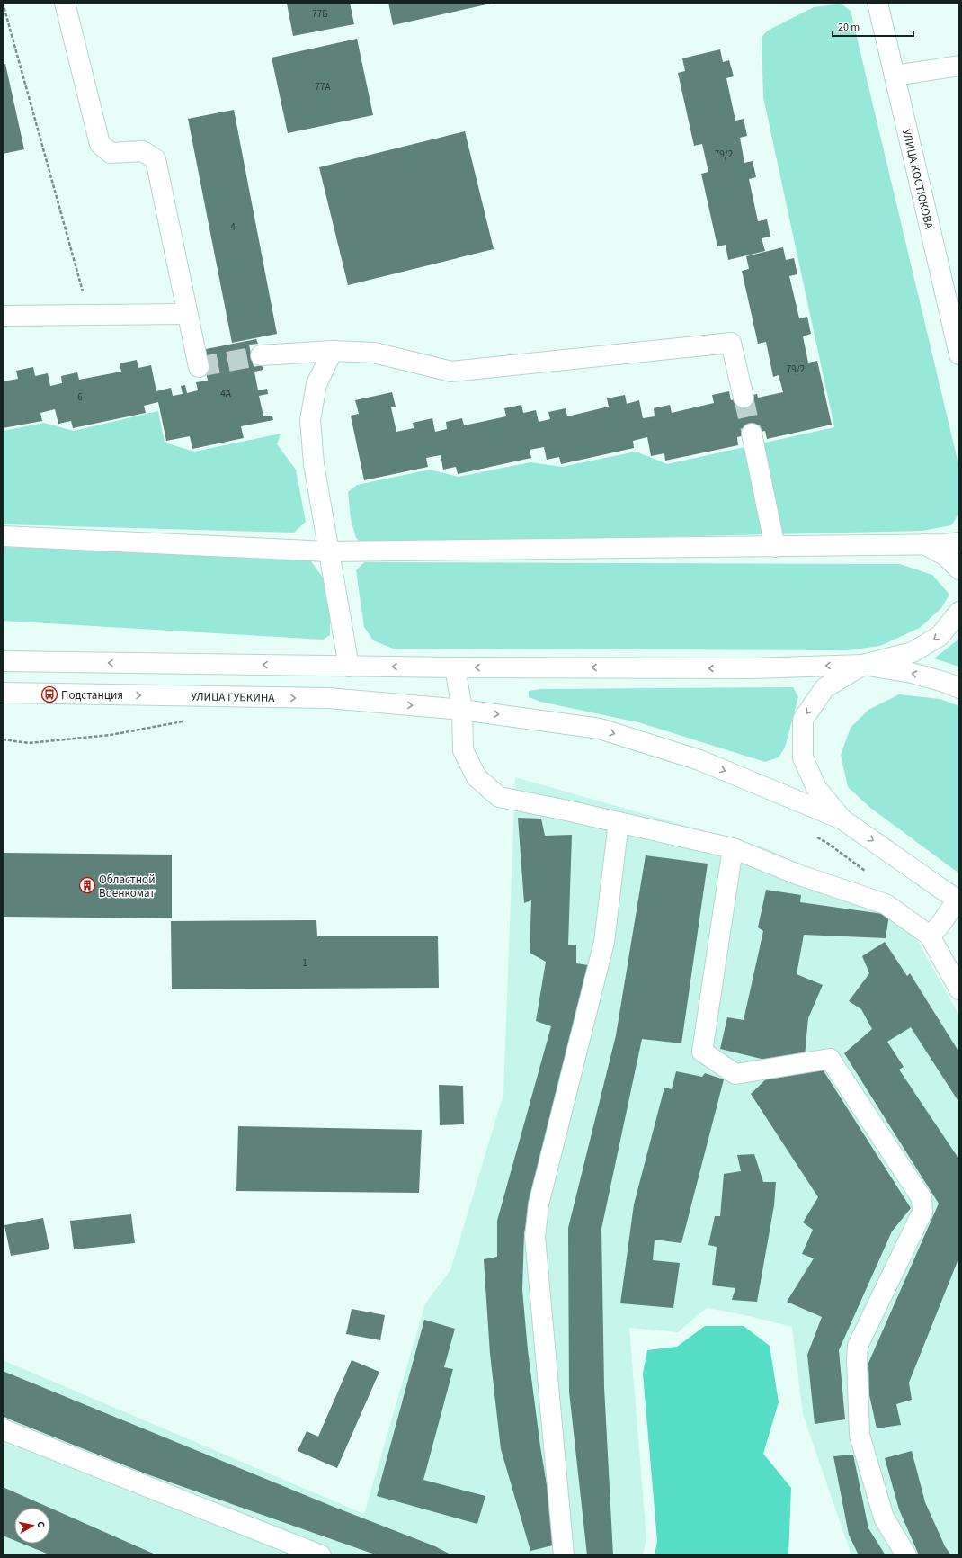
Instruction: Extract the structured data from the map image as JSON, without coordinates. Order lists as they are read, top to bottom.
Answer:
{
  "streets": {
    "main road": ["УЛИЦА КОСТЮКОВА", "УЛИЦА ГУБКИНА"]
  },
  "places": {
    "bus stop": ["Подстанция"],
    "building": ["Областной Военкомат"]
  },
  "house_numbers": [
    "77Б",
    "77А",
    "79/2",
    "4",
    "79/2",
    "4А",
    "6",
    "1"
  ],
  "scale_bar": "20 m",
  "north": "right"
}
